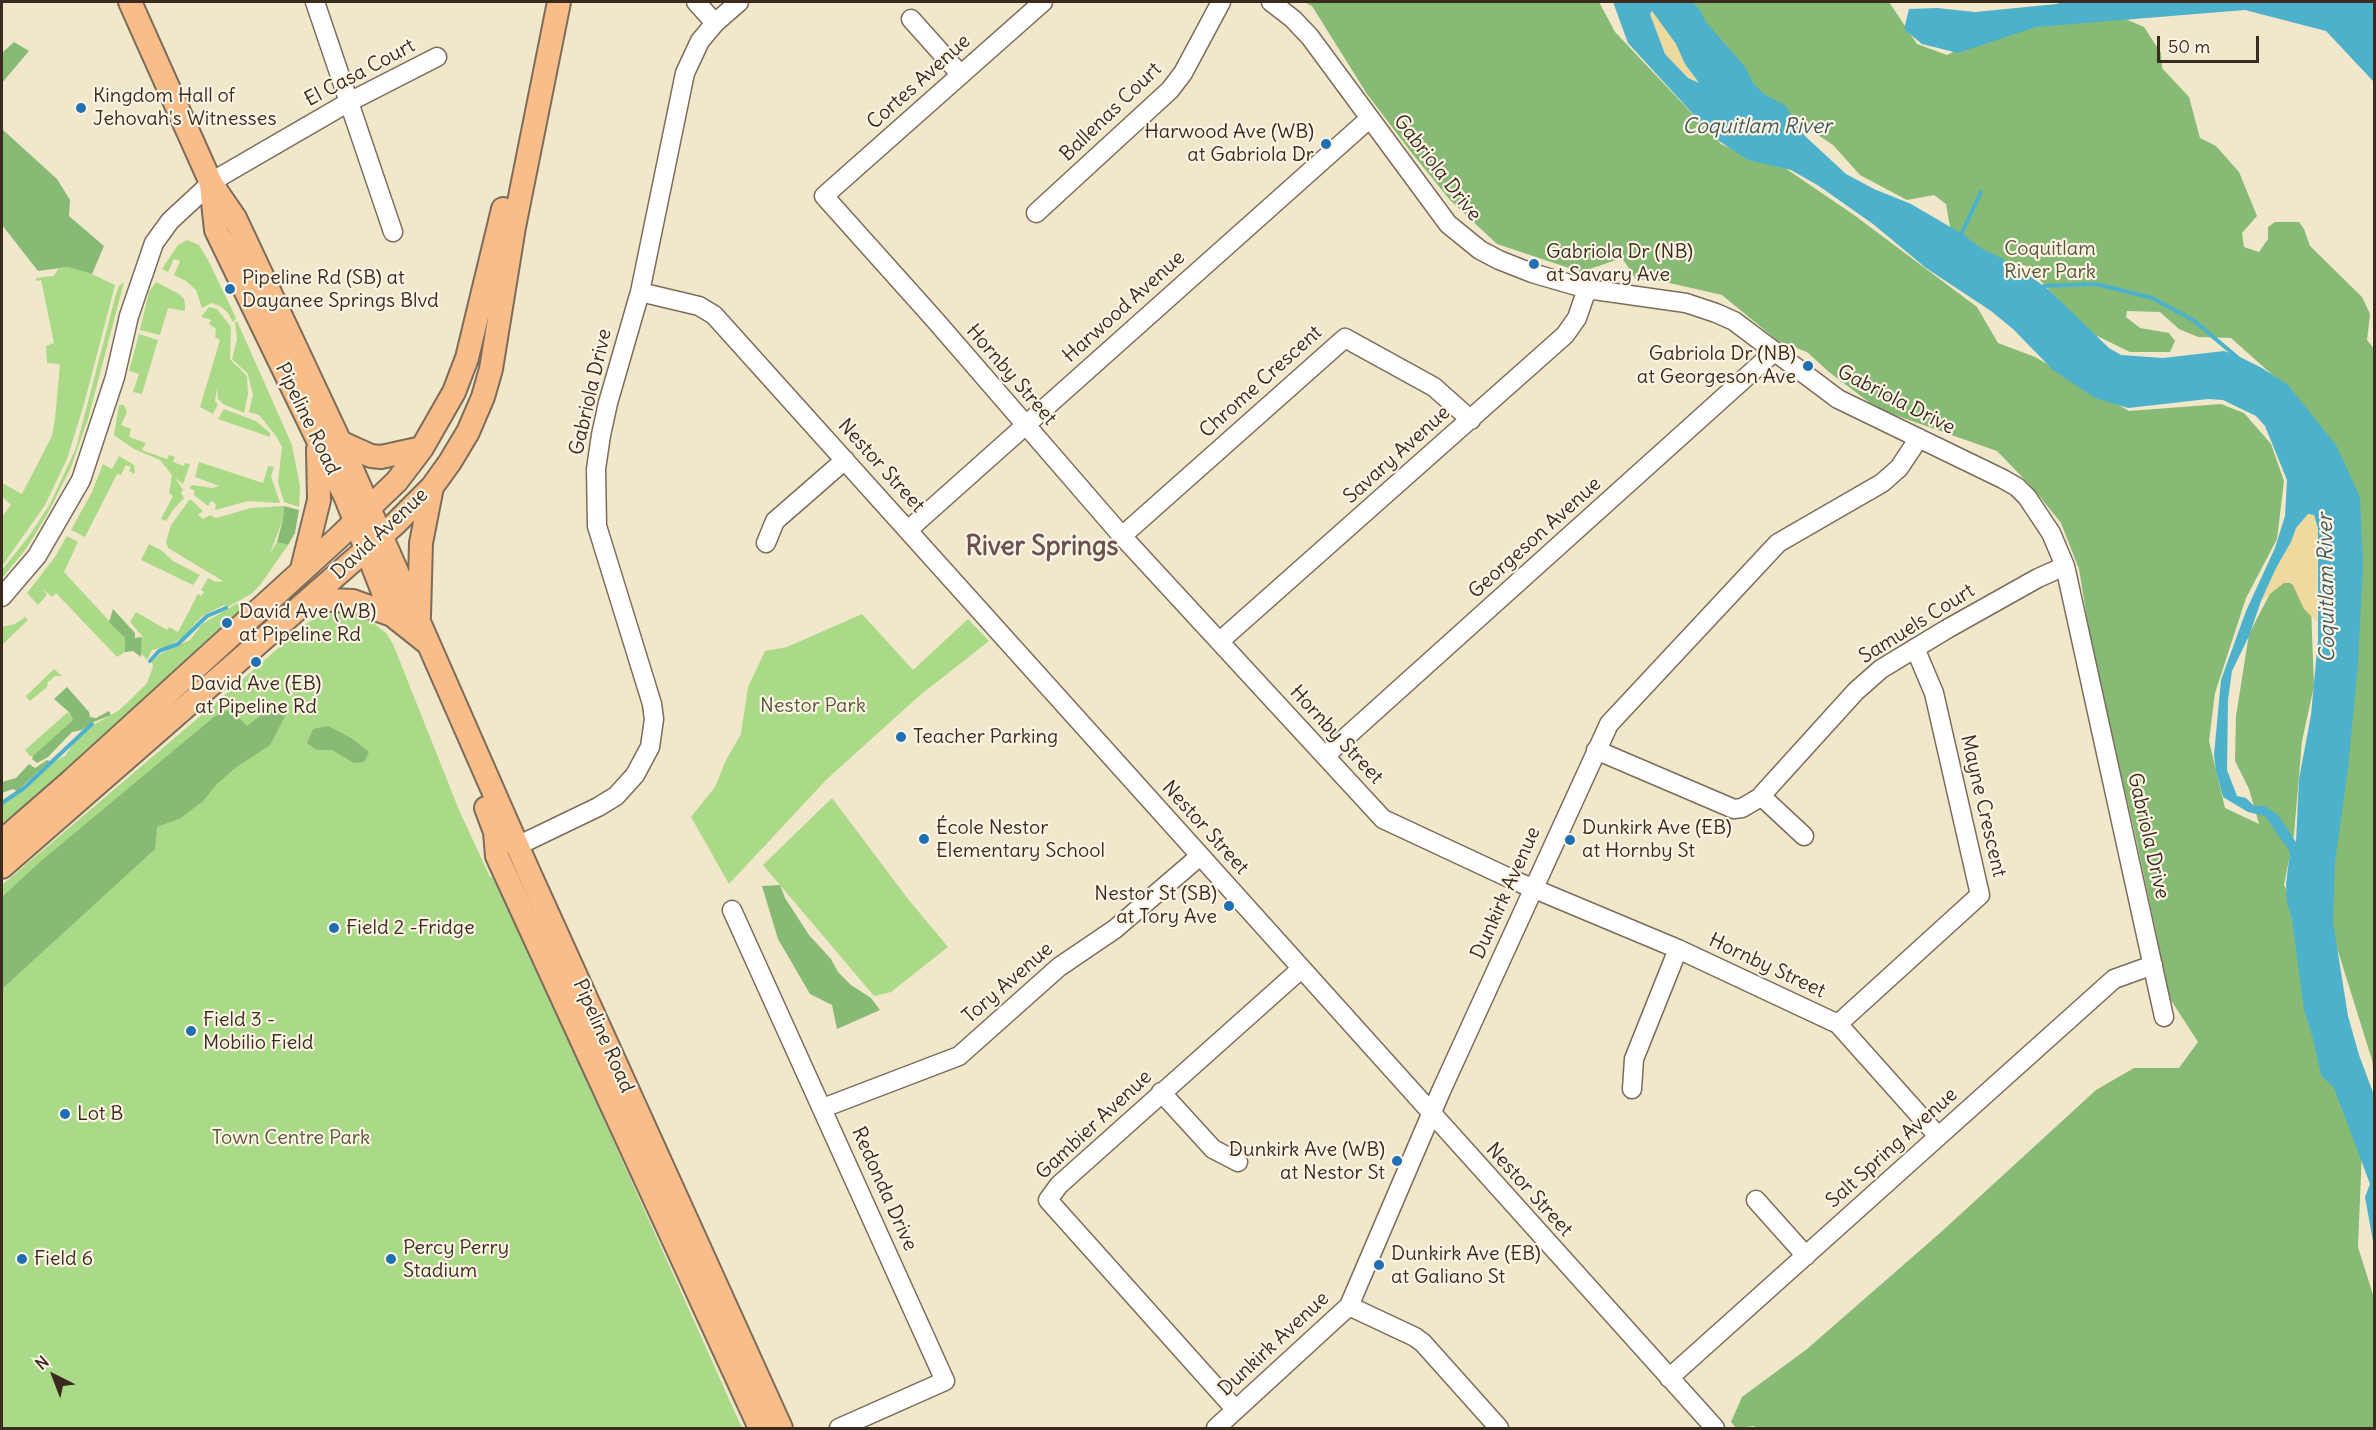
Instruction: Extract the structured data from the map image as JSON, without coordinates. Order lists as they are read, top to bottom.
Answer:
{
  "streets": {
    "main road": ["Pipeline Road", "David Avenue"],
    "street": [
      "El Casa Court",
      "Cortes Avenue",
      "Ballenas Court",
      "Gabriola Drive",
      "Harwood Avenue",
      "Hornby Street",
      "Chrome Crescent",
      "Savary Avenue",
      "Nestor Street",
      "Georgeson Avenue",
      "Samuels Court",
      "Mayne Crescent",
      "Dunkirk Avenue",
      "Tory Avenue",
      "Gambier Avenue",
      "Salt Spring Avenue",
      "Redonda Drive"
    ]
  },
  "crossings": [
    ["El Casa Court", "Pipeline Road"],
    ["Cortes Avenue", "Hornby Street"],
    ["Gabriola Drive", "Harwood Avenue"],
    ["Gabriola Drive", "Pipeline Road"],
    ["Gabriola Drive", "Savary Avenue"],
    ["Gabriola Drive", "Nestor Street"],
    ["Gabriola Drive", "Georgeson Avenue"],
    ["Gabriola Drive", "Samuels Court"],
    ["Gabriola Drive", "Dunkirk Avenue"],
    ["Gabriola Drive", "Salt Spring Avenue"],
    ["Harwood Avenue", "Hornby Street"],
    ["Harwood Avenue", "Nestor Street"],
    ["Hornby Street", "Chrome Crescent"],
    ["Hornby Street", "Savary Avenue"],
    ["Hornby Street", "Georgeson Avenue"],
    ["Hornby Street", "Mayne Crescent"],
    ["Hornby Street", "Dunkirk Avenue"],
    ["Hornby Street", "Salt Spring Avenue"],
    ["Chrome Crescent", "Savary Avenue"],
    ["Pipeline Road", "David Avenue"],
    ["Nestor Street", "Dunkirk Avenue"],
    ["Nestor Street", "Tory Avenue"],
    ["Nestor Street", "Gambier Avenue"],
    ["Nestor Street", "Salt Spring Avenue"],
    ["Samuels Court", "Mayne Crescent"],
    ["Samuels Court", "Dunkirk Avenue"],
    ["Dunkirk Avenue", "Gambier Avenue"],
    ["Tory Avenue", "Redonda Drive"]
  ],
  "districts": ["River Springs"],
  "water": ["Coquitlam River"],
  "parks": ["Coquitlam River Park", "Nestor Park", "Town Centre Park"],
  "places": [
    "Kingdom Hall of Jehovah's Witnesses",
    "Harwood Ave (WB) at Gabriola Dr",
    "Gabriola Dr (NB) at Savary Ave",
    "Pipeline Rd (SB) at Dayanee Springs Blvd",
    "Gabriola Dr (NB) at Georgeson Ave",
    "David Ave (WB) at Pipeline Rd",
    "David Ave (EB) at Pipeline Rd",
    "Teacher Parking",
    "École Nestor Elementary School",
    "Dunkirk Ave (EB) at Hornby St",
    "Nestor St (SB) at Tory Ave",
    "Field 2 -Fridge",
    "Field 3 - Mobilio Field",
    "Lot B",
    "Dunkirk Ave (WB) at Nestor St",
    "Field 6",
    "Percy Perry Stadium",
    "Dunkirk Ave (EB) at Galiano St"
  ],
  "scale_bar": "50 m",
  "north": "top left"
}
